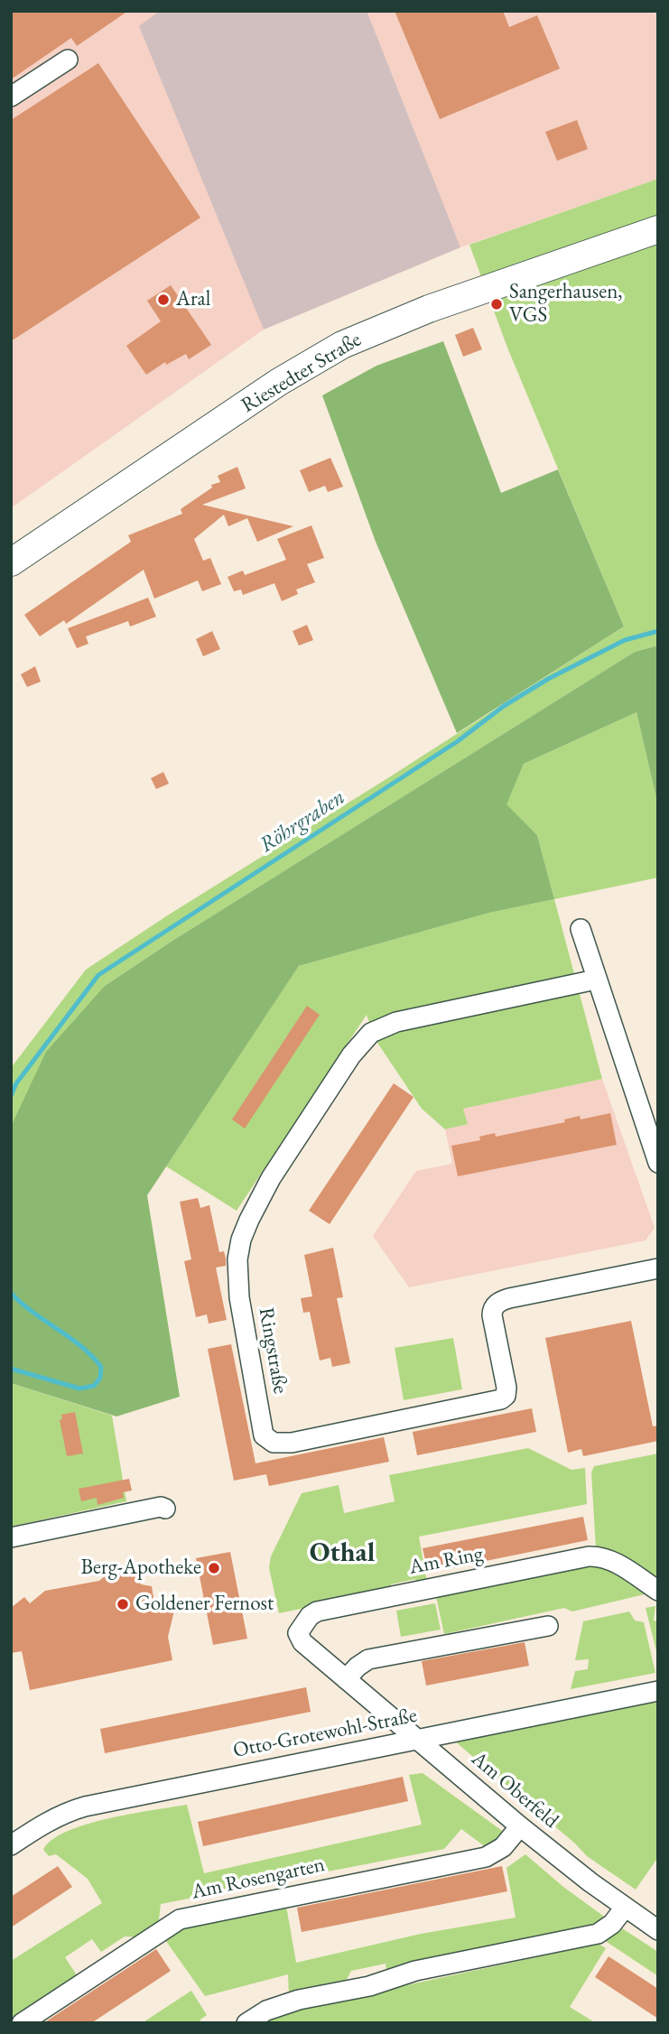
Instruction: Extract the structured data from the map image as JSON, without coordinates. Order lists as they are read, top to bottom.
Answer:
{
  "streets": {
    "main road": ["Riestedter Straße"],
    "street": [
      "Ringstraße",
      "Am Ring",
      "Otto-Grotewohl-Straße",
      "Am Oberfeld",
      "Am Rosengarten"
    ]
  },
  "crossings": [
    ["Am Ring", "Am Oberfeld"],
    ["Otto-Grotewohl-Straße", "Am Oberfeld"],
    ["Am Oberfeld", "Am Rosengarten"]
  ],
  "districts": ["Othal"],
  "water": ["Röhrgraben"],
  "places": [
    "Aral",
    "Sangerhausen, VGS",
    "Berg-Apotheke",
    "Goldener Fernost"
  ]
}
